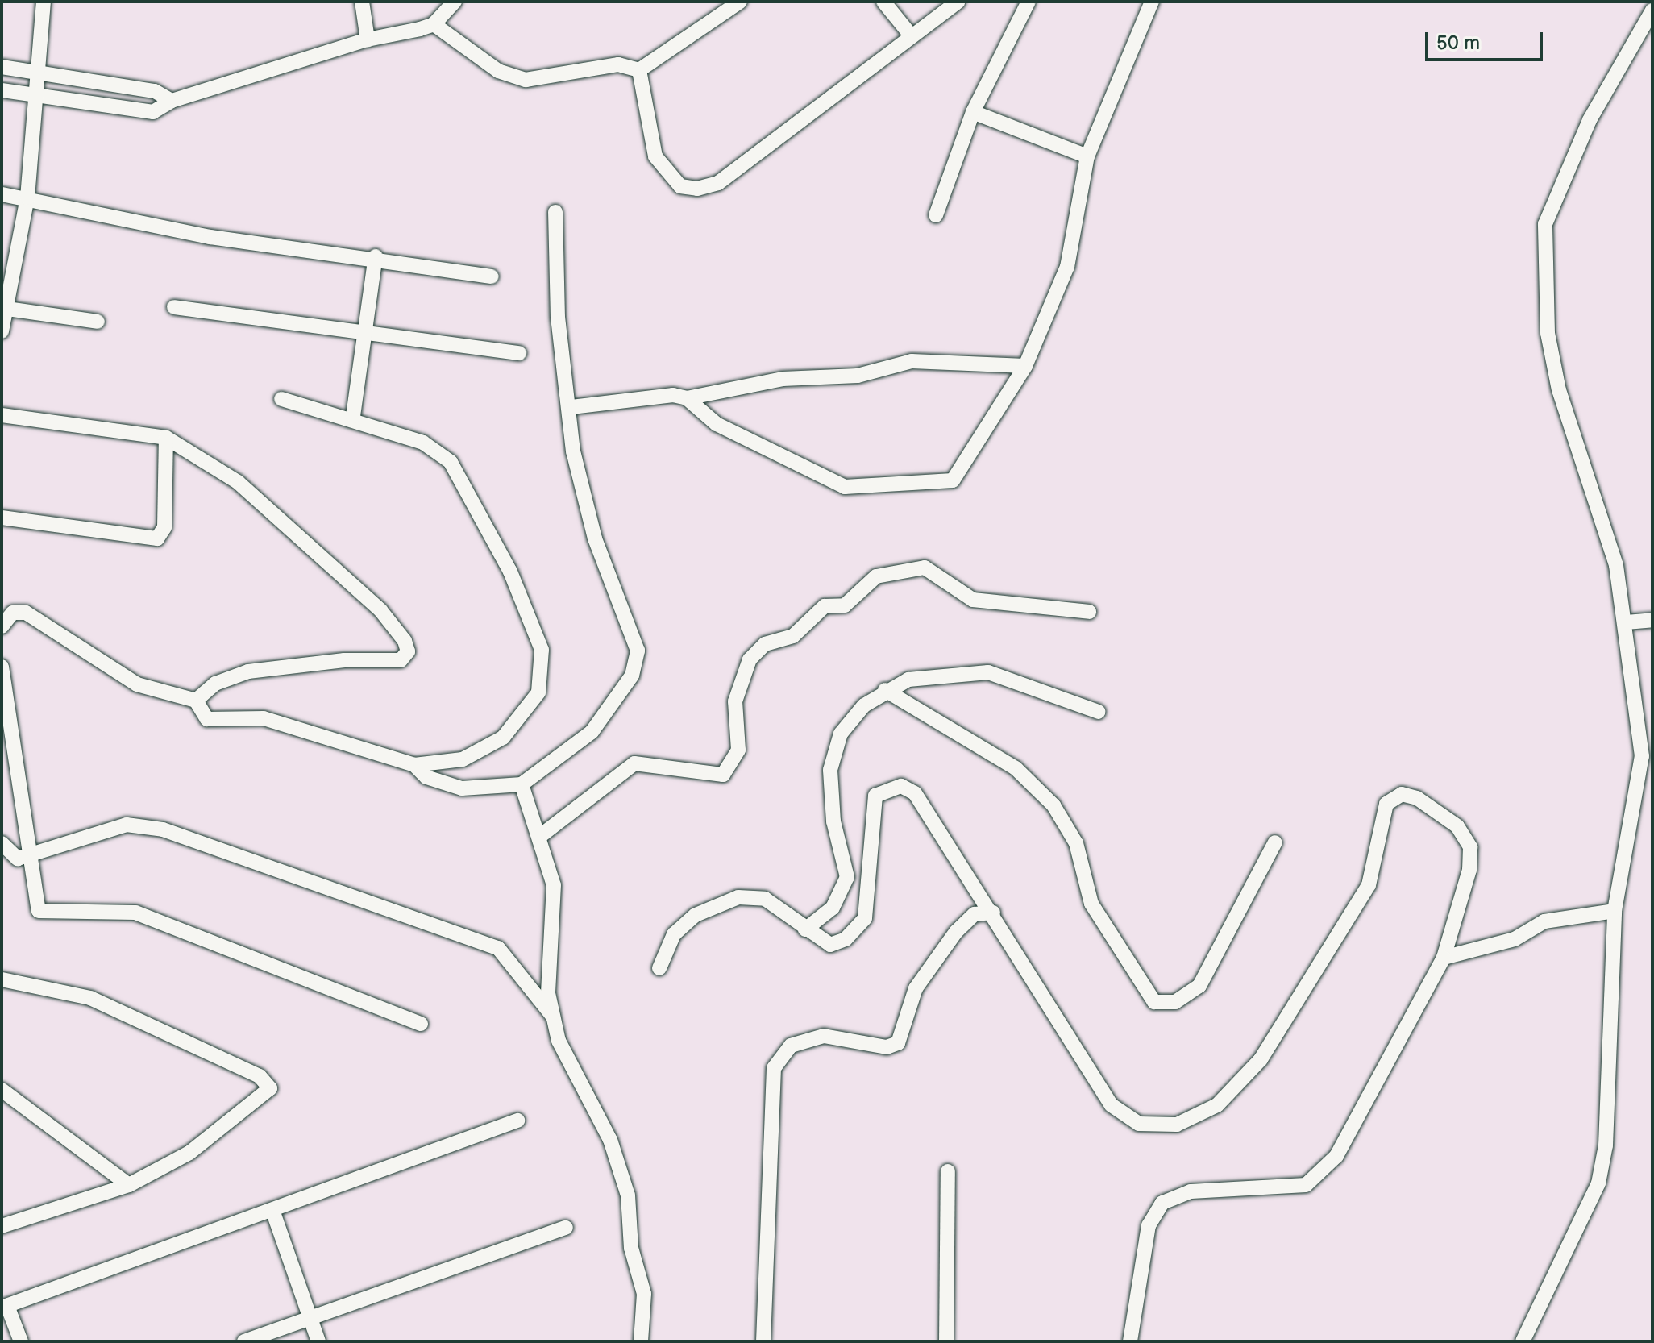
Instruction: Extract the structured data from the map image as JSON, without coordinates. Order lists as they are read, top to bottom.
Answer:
{
  "scale_bar": "50 m"
}
